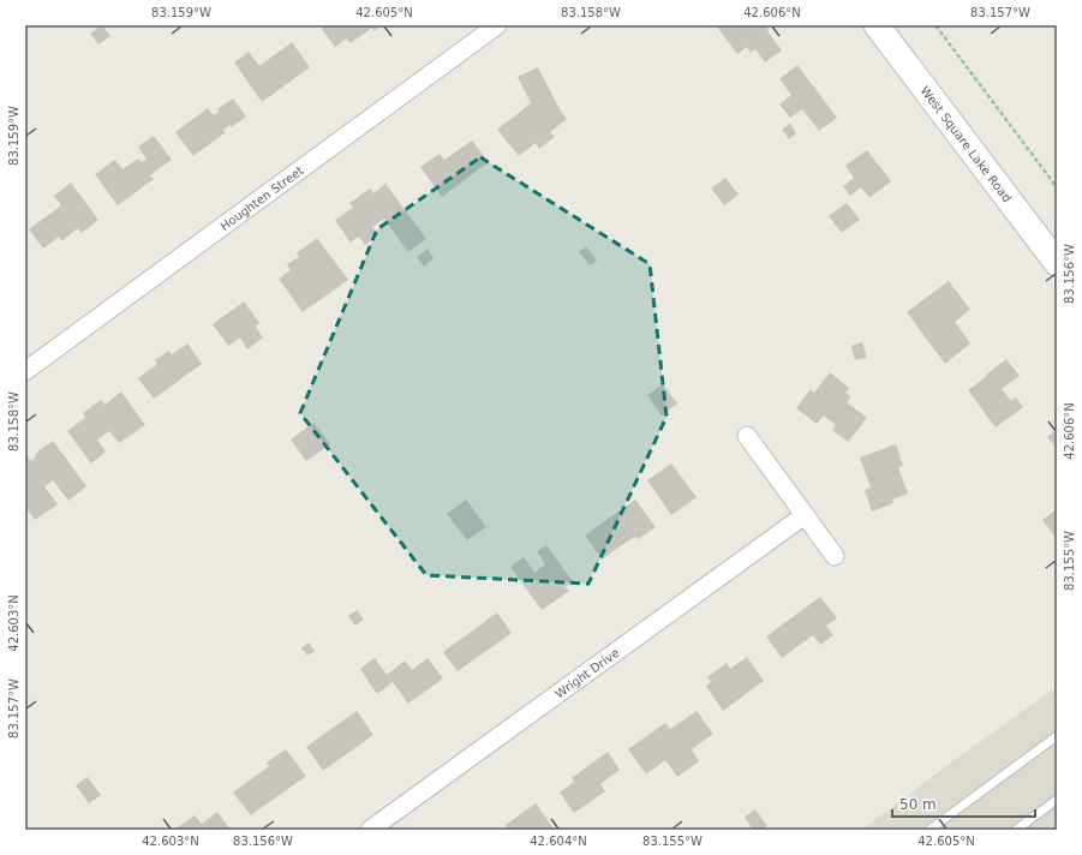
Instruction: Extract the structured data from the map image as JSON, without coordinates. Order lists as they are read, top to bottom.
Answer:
{
  "streets": {
    "main road": ["West Square Lake Road"],
    "street": ["Houghten Street", "Wright Drive"]
  },
  "scale_bar": "50 m",
  "coordinates": [
    "83.159°W",
    "42.605°N",
    "83.158°W",
    "42.606°N",
    "83.157°W",
    "83.156°W",
    "83.155°W",
    "42.603°N",
    "42.604°N"
  ]
}
